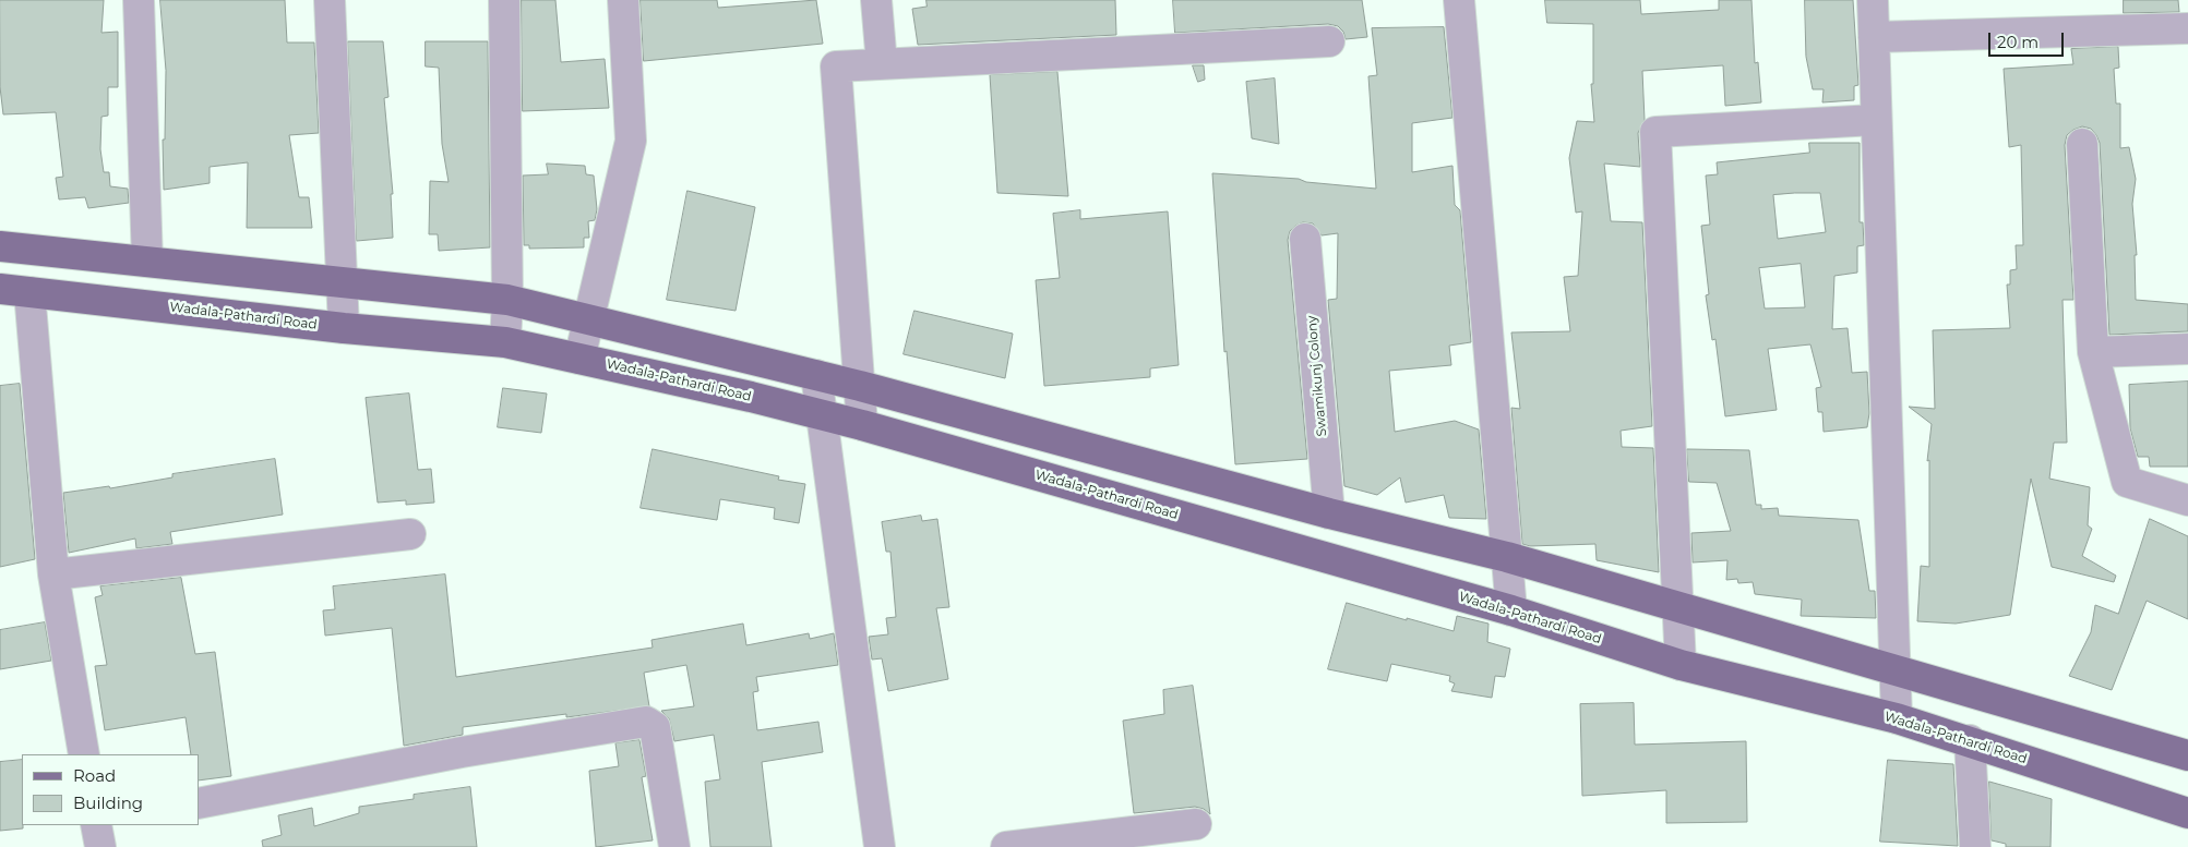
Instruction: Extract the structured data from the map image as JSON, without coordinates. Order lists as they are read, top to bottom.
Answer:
{
  "streets": {
    "main road": ["Wadala-Pathardi Road"],
    "street": ["Swamikunj Colony"]
  },
  "legend": ["Road", "Building"],
  "scale_bar": "20 m"
}
